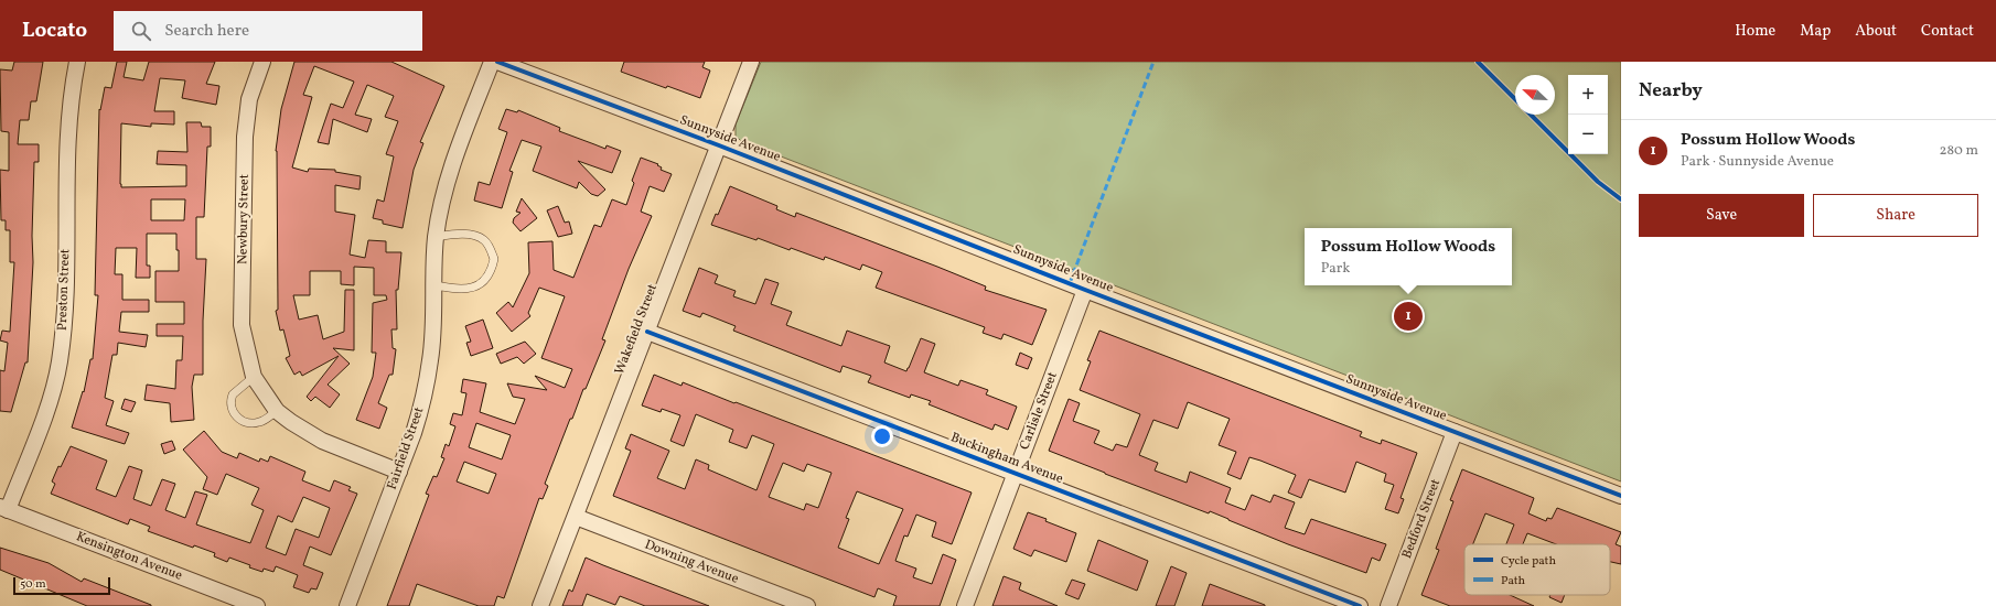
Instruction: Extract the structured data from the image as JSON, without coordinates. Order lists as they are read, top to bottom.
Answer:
{
  "streets": {
    "street": [
      "Sunnyside Avenue",
      "Newbury Street",
      "Preston Street",
      "Wakefield Street",
      "Carlisle Street",
      "Fairfield Street",
      "Buckingham Avenue",
      "Bedford Street",
      "Kensington Avenue",
      "Downing Avenue"
    ]
  },
  "crossings": [
    ["Sunnyside Avenue", "Wakefield Street"],
    ["Sunnyside Avenue", "Carlisle Street"],
    ["Sunnyside Avenue", "Bedford Street"],
    ["Newbury Street", "Fairfield Street"],
    ["Preston Street", "Kensington Avenue"],
    ["Wakefield Street", "Buckingham Avenue"],
    ["Wakefield Street", "Downing Avenue"],
    ["Carlisle Street", "Buckingham Avenue"]
  ],
  "legend": ["Cycle path", "Path"],
  "scale_bar": "50 m",
  "north": "top left",
  "page": {
    "header": "Locato",
    "search": "Search here",
    "nav": [
      "Home",
      "Map",
      "About",
      "Contact"
    ],
    "heading": "Nearby",
    "map_buttons": ["+", "−"],
    "list": [
      {
        "mark": "1",
        "name": "Possum Hollow Woods",
        "note": "Park · Sunnyside Avenue",
        "value": "280 m"
      }
    ],
    "buttons": ["Save", "Share"],
    "popup": ["Possum Hollow Woods", "Park"],
    "pins": "1",
    "scale": "50 m"
  }
}
